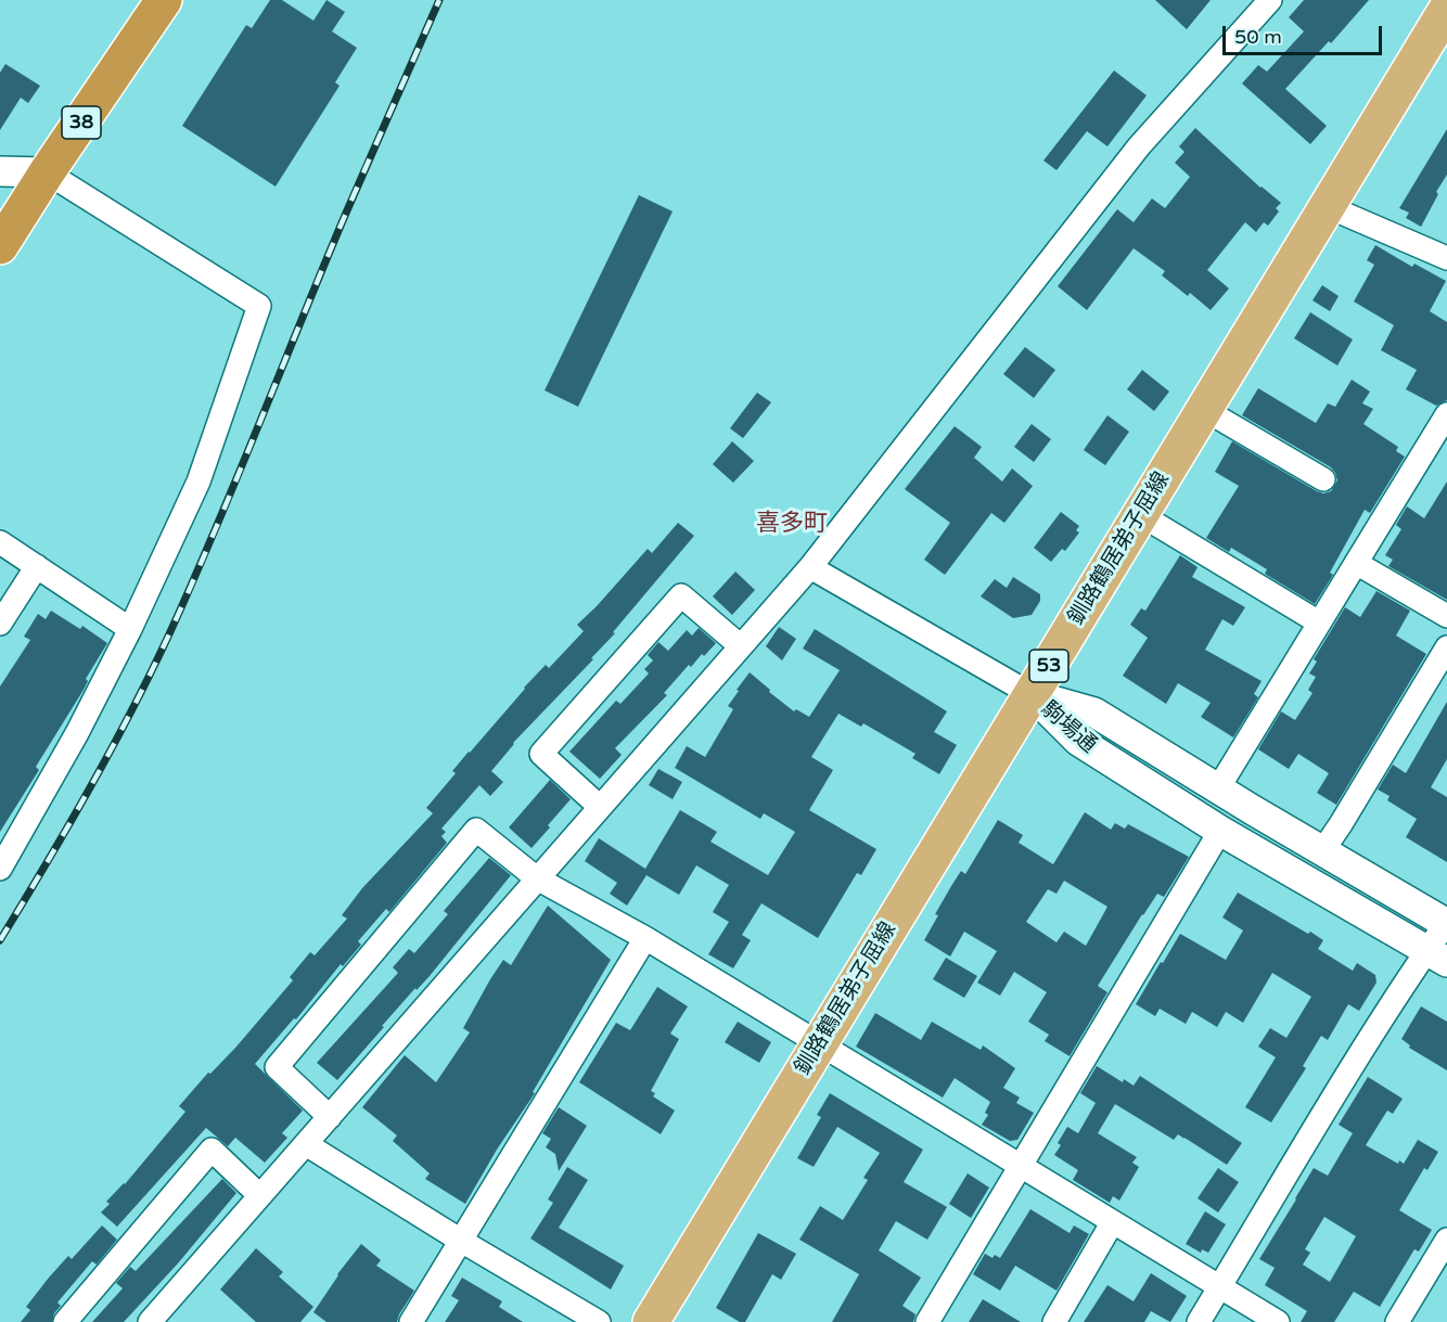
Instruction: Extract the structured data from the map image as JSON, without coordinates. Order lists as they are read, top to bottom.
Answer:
{
  "streets": {
    "highway": ["38"],
    "main road": ["釧路鶴居弟子屈線", "53"],
    "street": ["駒場通"]
  },
  "crossings": [
    ["釧路鶴居弟子屈線", "駒場通"]
  ],
  "districts": ["喜多町"],
  "scale_bar": "50 m"
}
